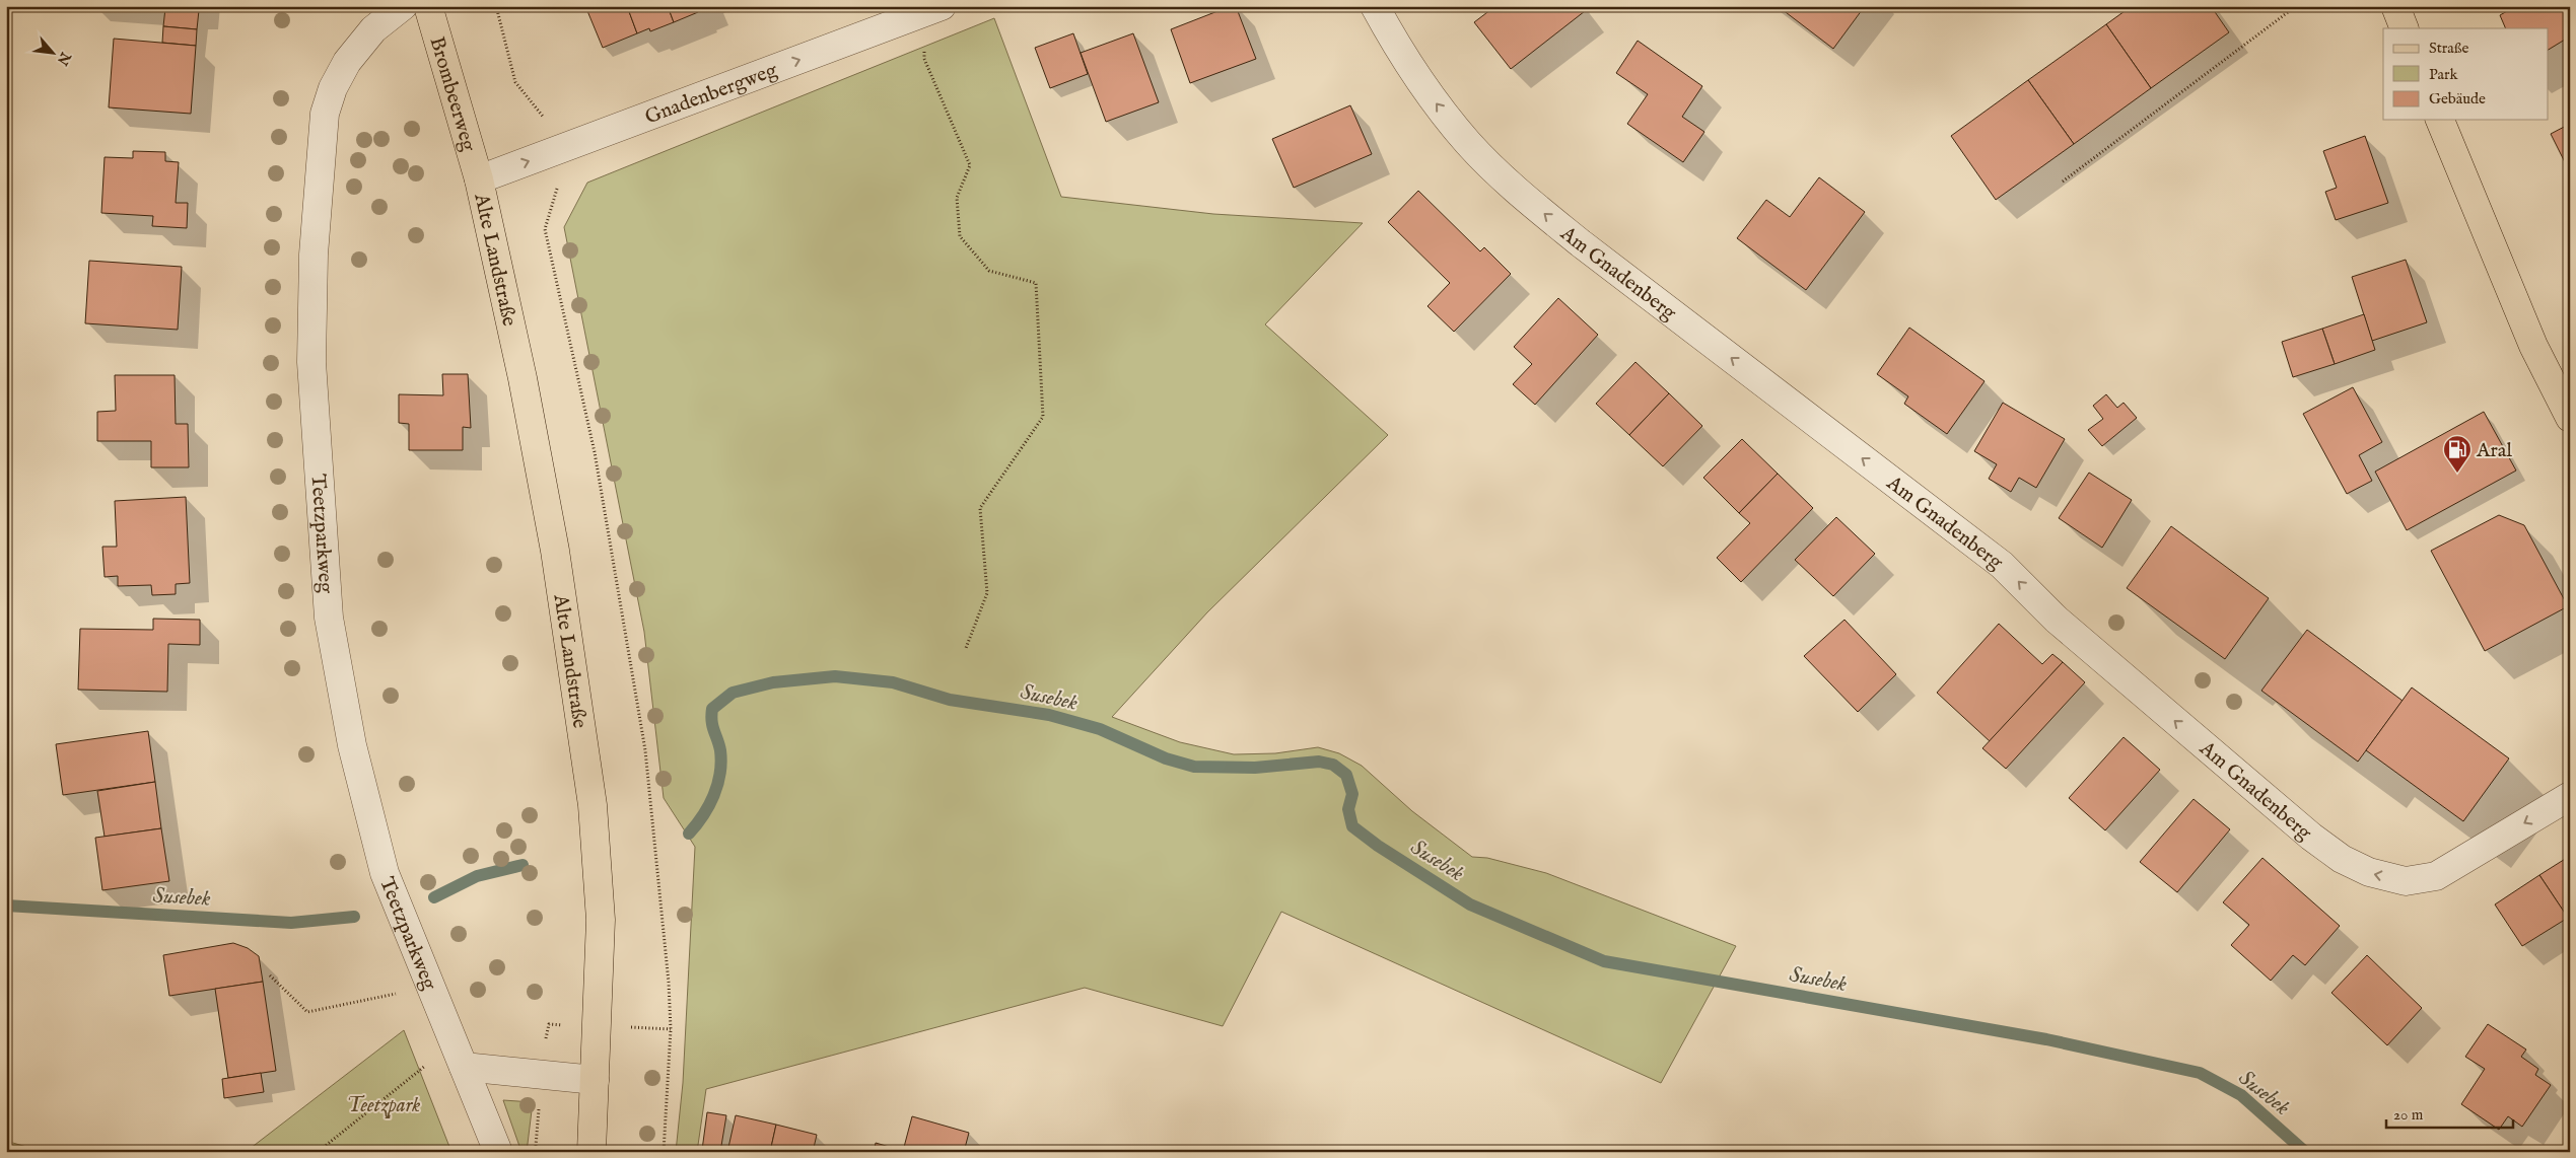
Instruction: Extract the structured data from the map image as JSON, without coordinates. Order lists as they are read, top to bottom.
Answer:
{
  "streets": {
    "main road": ["Brombeerweg", "Alte Landstraße"],
    "street": ["Gnadenbergweg", "Am Gnadenberg", "Teetzparkweg"]
  },
  "crossings": [
    ["Brombeerweg", "Gnadenbergweg"],
    ["Brombeerweg", "Alte Landstraße"],
    ["Gnadenbergweg", "Alte Landstraße"]
  ],
  "one_way": ["Gnadenbergweg", "Am Gnadenberg"],
  "water": ["Susebek"],
  "parks": ["Teetzpark"],
  "places": {
    "fuel station": ["Aral"]
  },
  "legend": ["Straße", "Park", "Gebäude"],
  "scale_bar": "20 m",
  "north": "bottom right"
}
